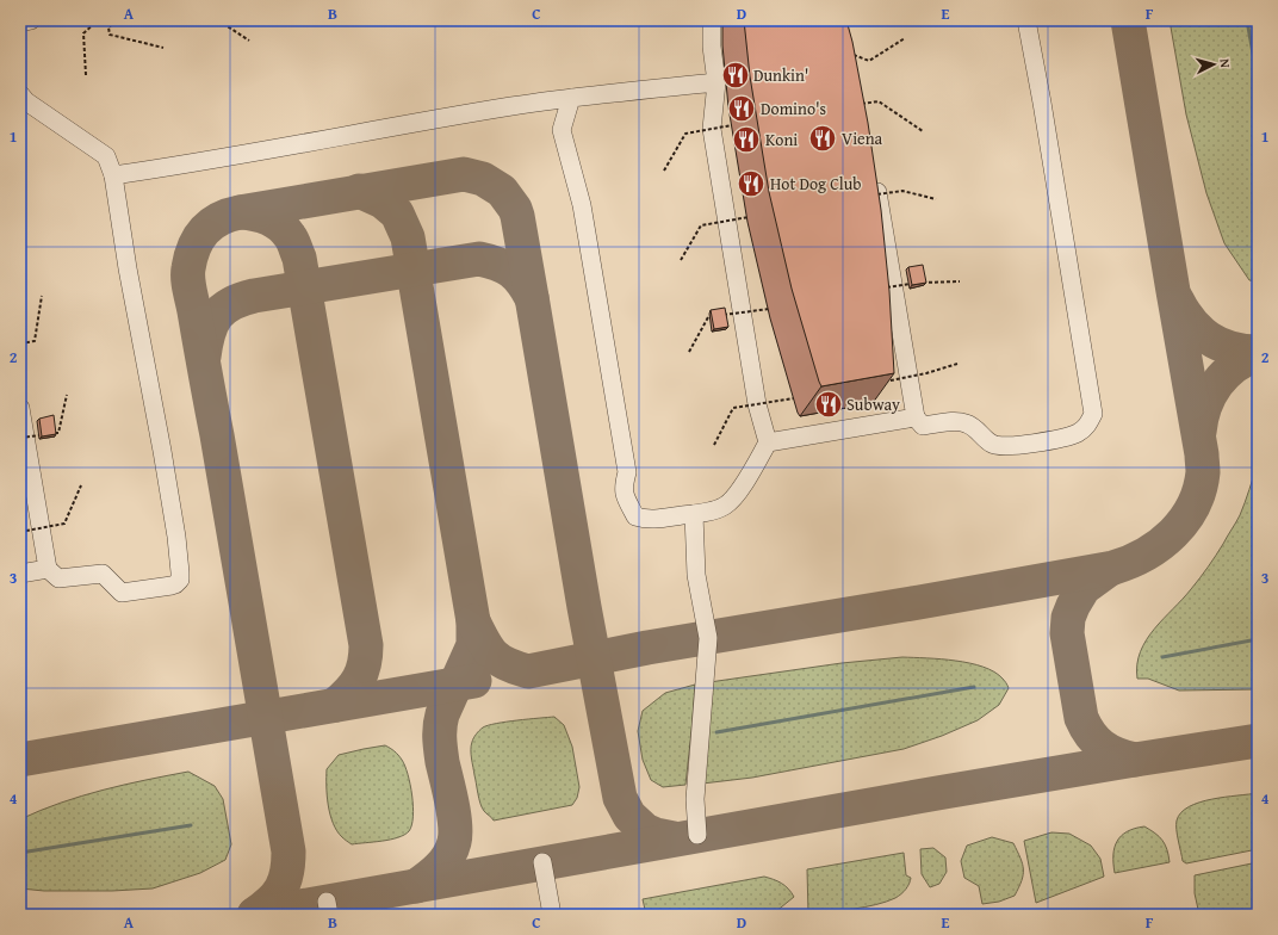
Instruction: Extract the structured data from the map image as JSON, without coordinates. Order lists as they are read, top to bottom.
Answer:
{
  "places": {
    "restaurant": [
      "Dunkin'",
      "Domino's",
      "Viena",
      "Koni",
      "Hot Dog Club",
      "Subway"
    ]
  },
  "north": "right",
  "grid": {
    "columns": [
      "A",
      "B",
      "C",
      "D",
      "E",
      "F"
    ],
    "rows": [
      "1",
      "2",
      "3",
      "4"
    ]
  }
}
